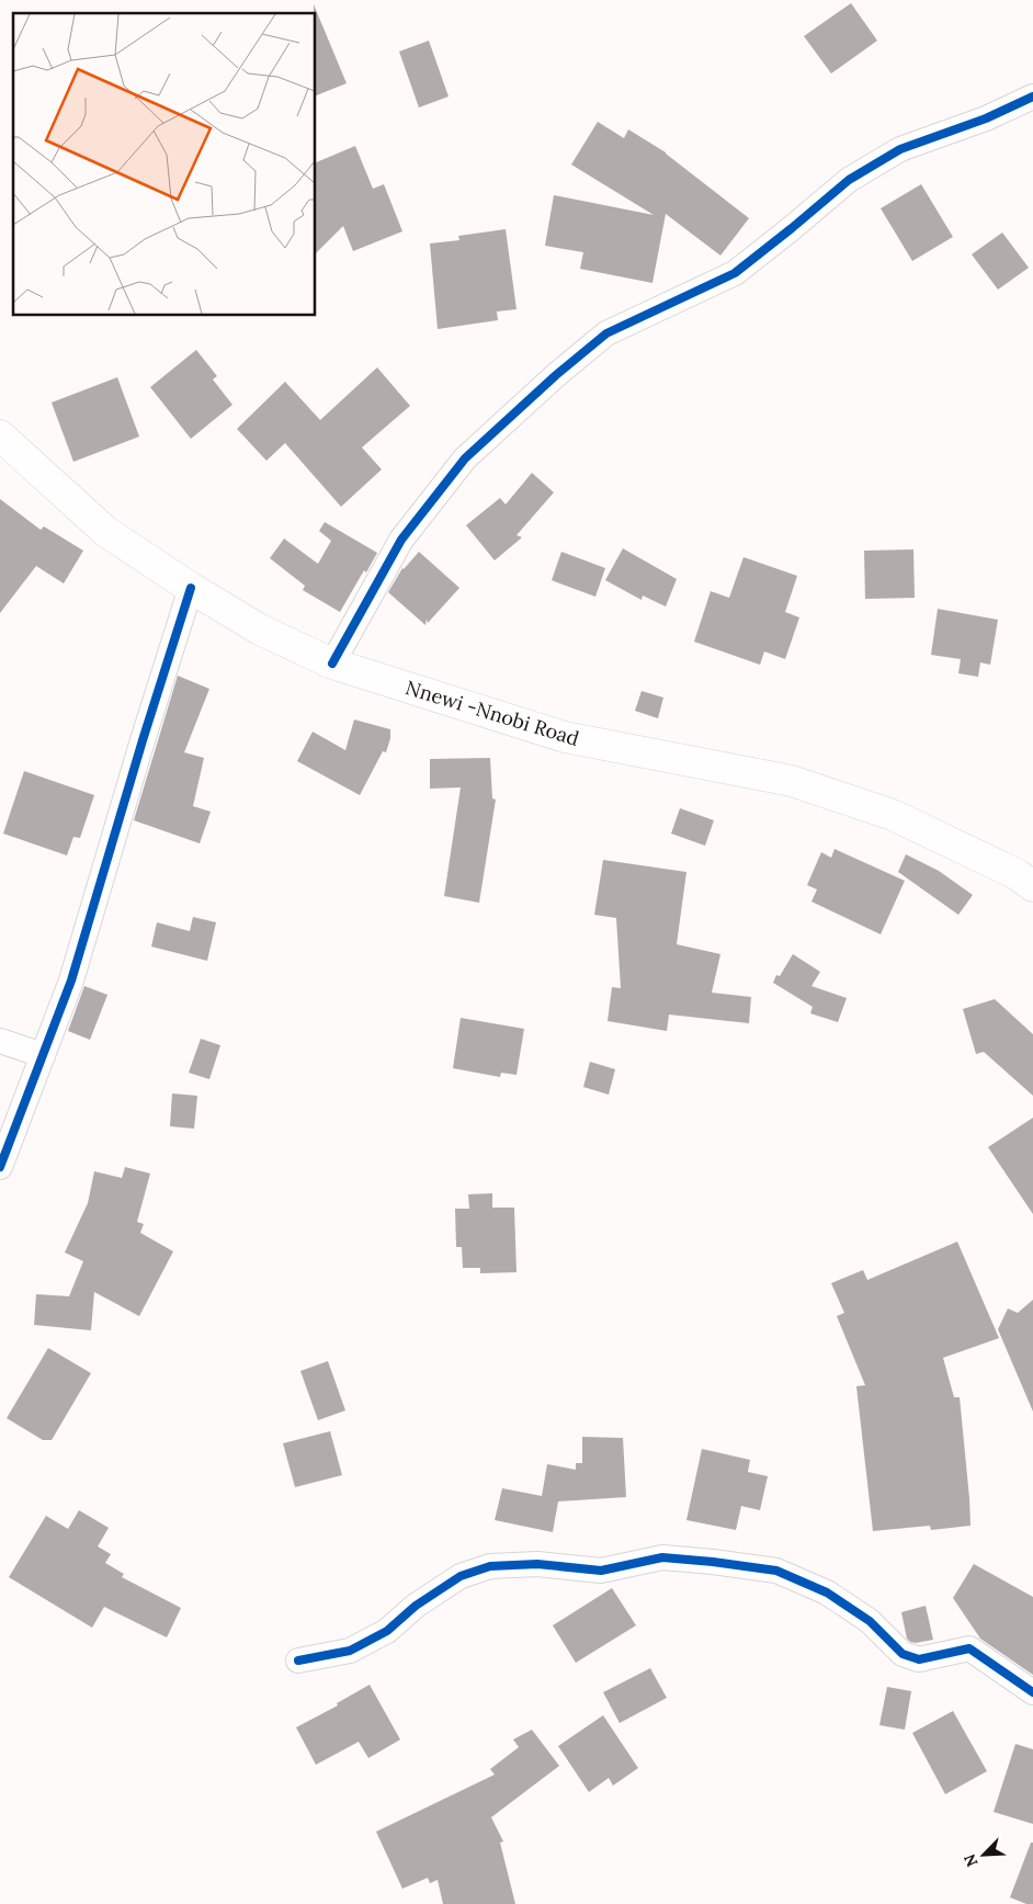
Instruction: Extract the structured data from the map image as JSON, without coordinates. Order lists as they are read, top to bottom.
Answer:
{
  "streets": {
    "main road": ["Nnewi -Nnobi Road"]
  },
  "north": "bottom left"
}
